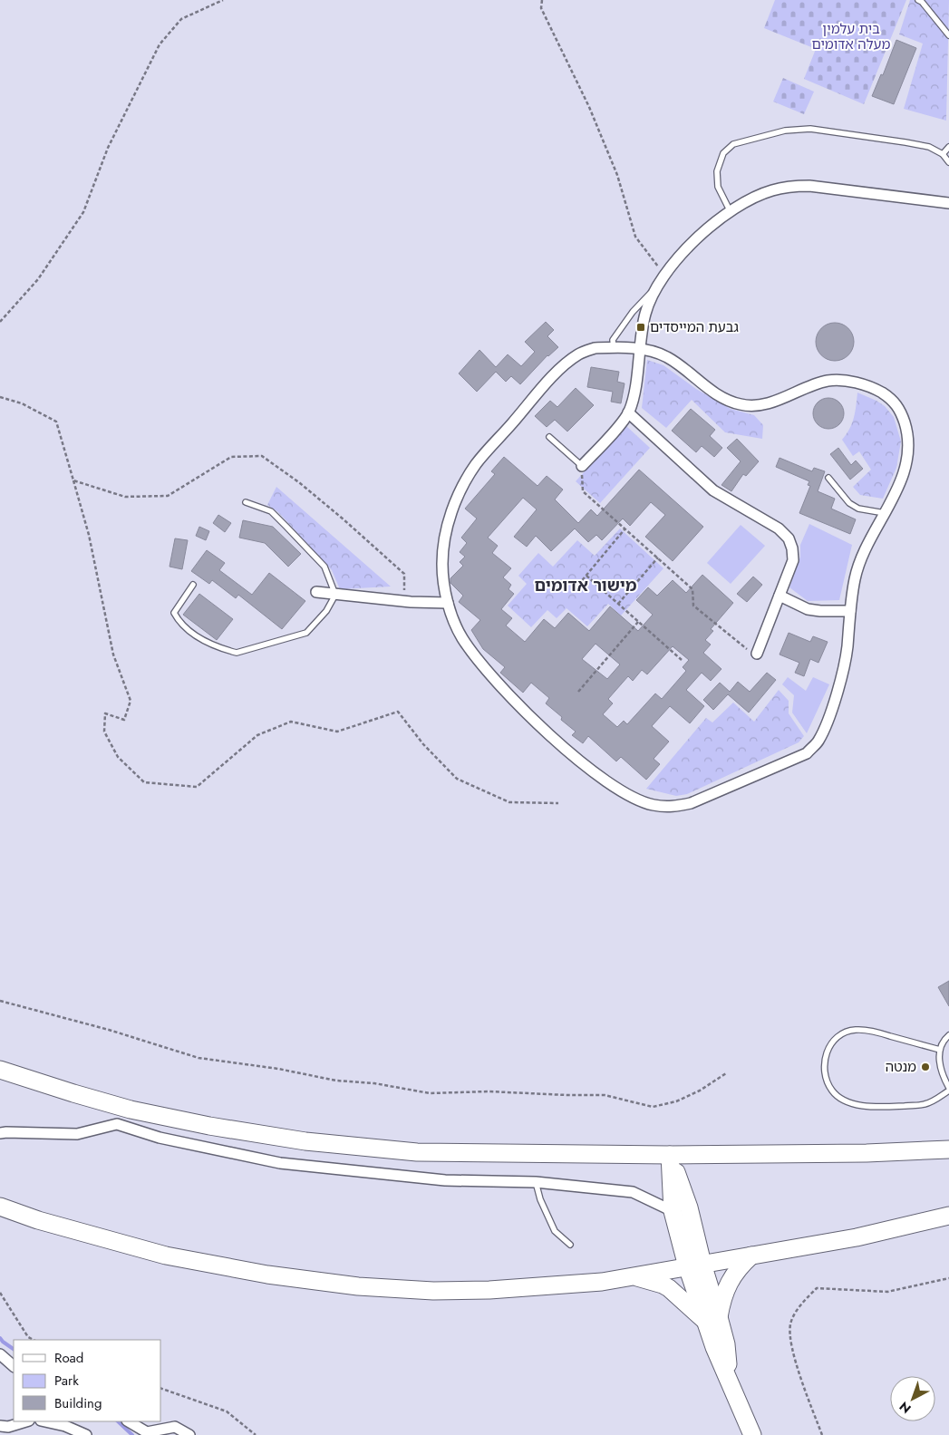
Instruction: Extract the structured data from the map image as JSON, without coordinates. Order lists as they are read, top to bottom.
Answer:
{
  "districts": ["מישור אדומים"],
  "parks": ["בית עלמין מעלה אדומים"],
  "places": {
    "transit": ["גבעת המייסדים"],
    "other": ["מנטה"]
  },
  "legend": ["Road", "Park", "Building"],
  "north": "bottom left"
}
